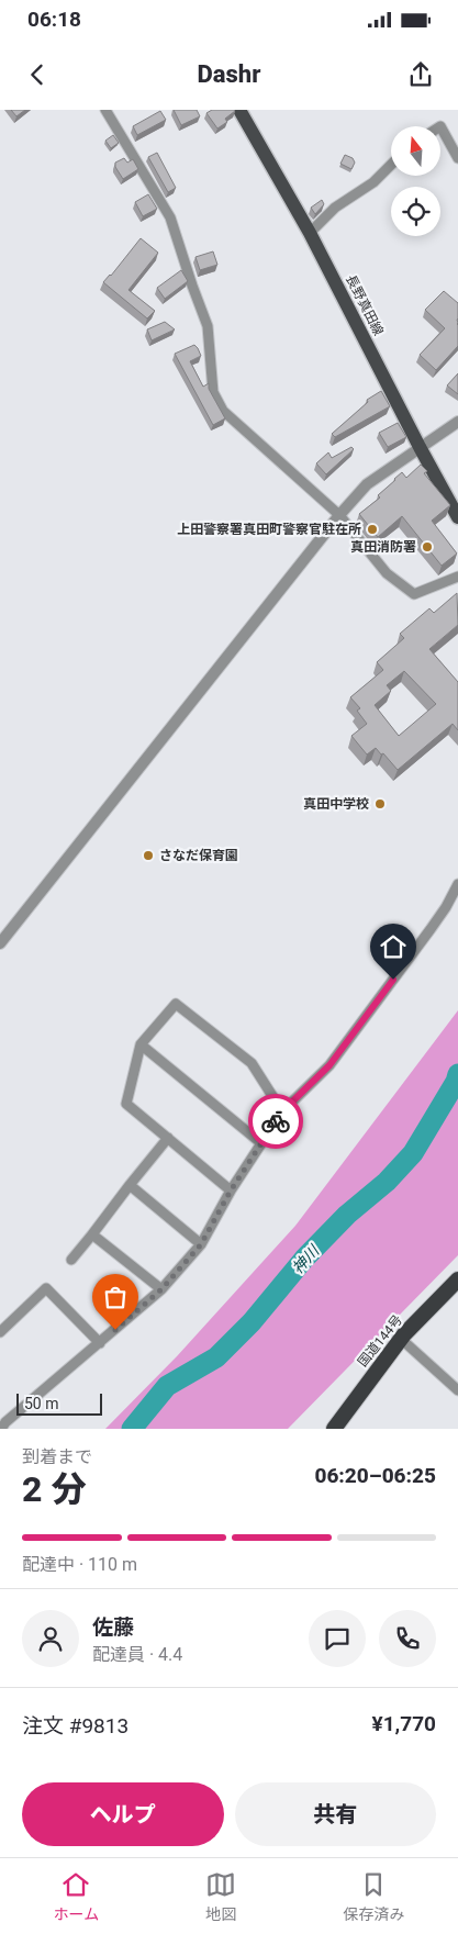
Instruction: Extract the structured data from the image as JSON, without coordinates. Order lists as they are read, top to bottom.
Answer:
{
  "streets": {
    "highway": ["国道144号"],
    "main road": ["長野真田線"]
  },
  "water": ["神川"],
  "places": [
    "上田警察署真田町警察官駐在所",
    "真田消防署",
    "真田中学校",
    "さなだ保育園"
  ],
  "scale_bar": "50 m",
  "north": "top",
  "page": {
    "status": "06:18",
    "header": "Dashr",
    "scale": "50 m",
    "heading": ["2 分", "到着まで", "06:20–06:25"],
    "panel": [
      "佐藤",
      "配達員 · 4.4",
      "注文 #9813",
      "¥1,770"
    ],
    "bar": "配達中 · 110 m",
    "buttons": ["ヘルプ", "共有"],
    "tabs": ["ホーム", "地図", "保存済み"]
  }
}
